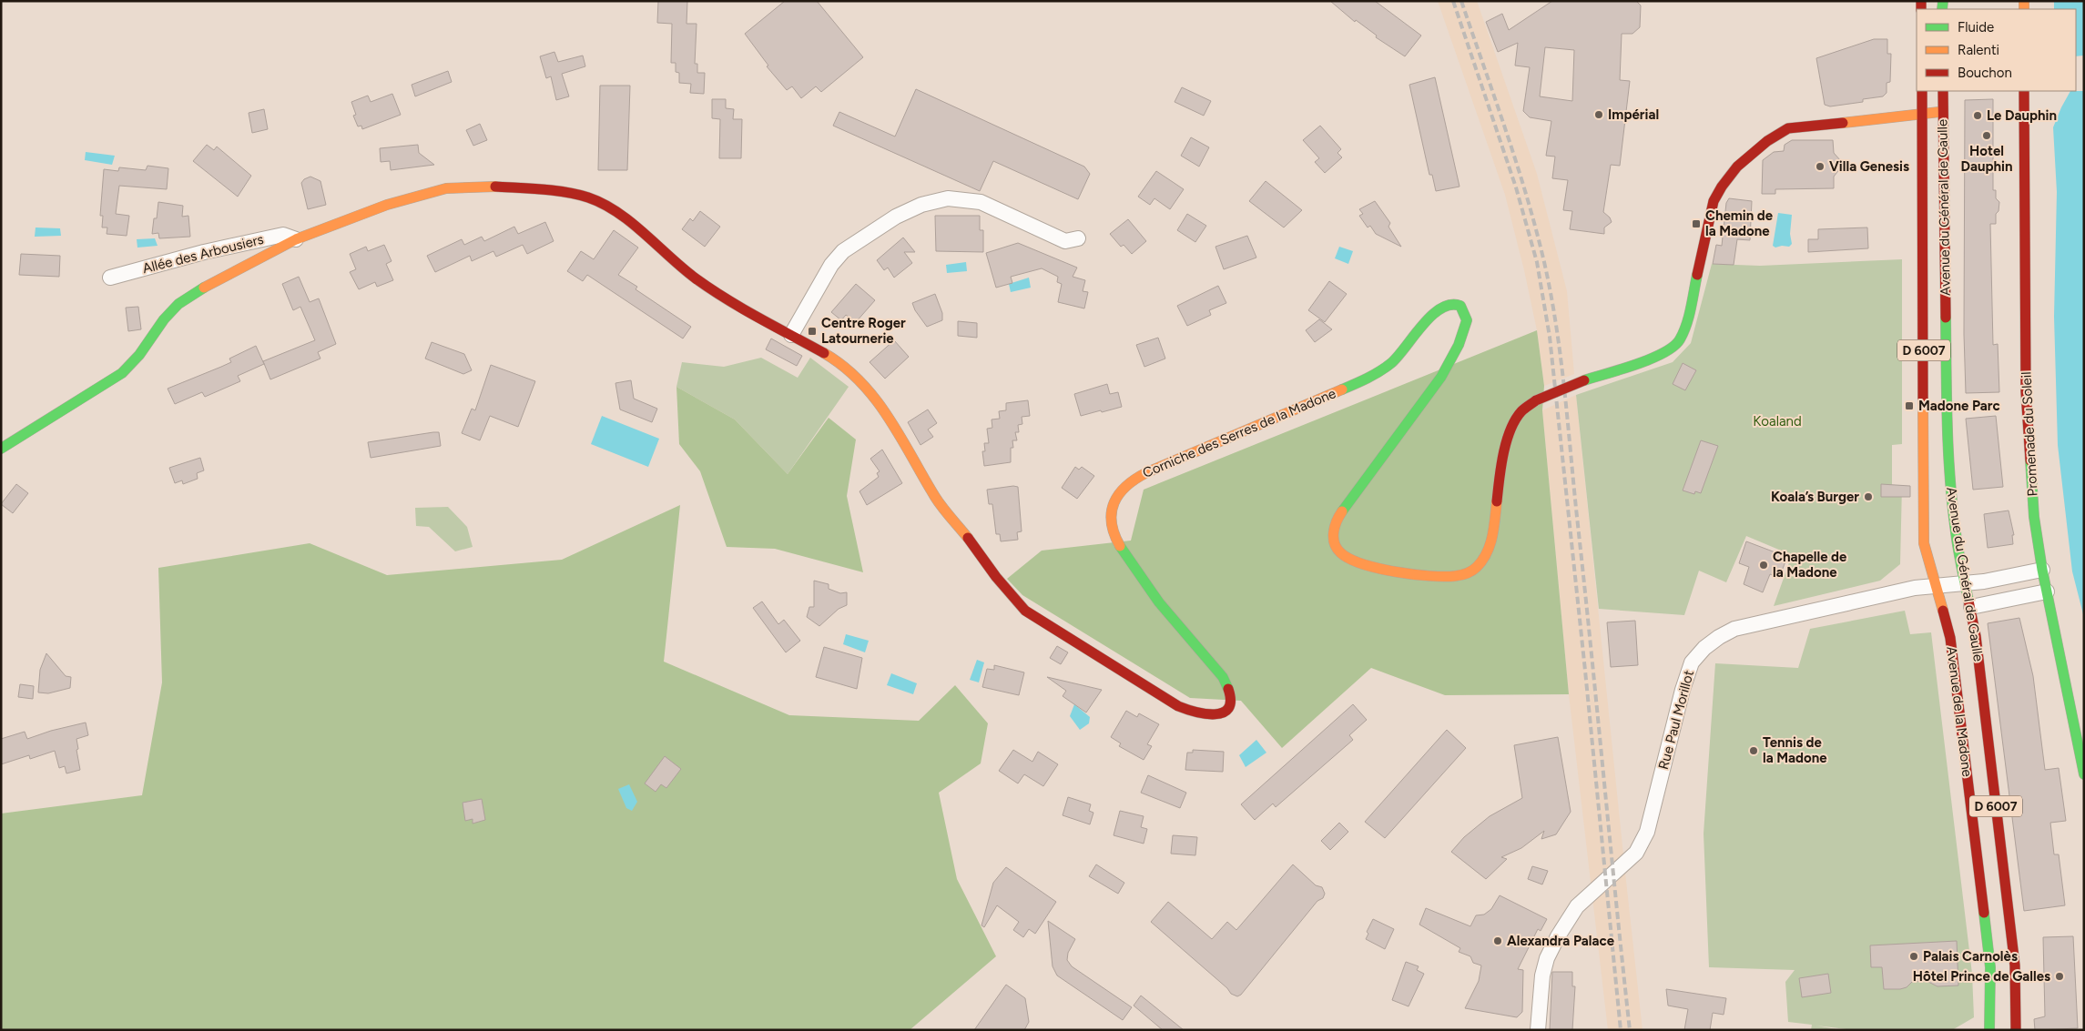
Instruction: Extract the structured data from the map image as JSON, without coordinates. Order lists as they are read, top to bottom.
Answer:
{
  "streets": {
    "street": [
      "Avenue du Général de Gaulle",
      "Allée des Arbousiers",
      "D 6007",
      "Corniche des Serres de la Madone",
      "Promenade du Soleil",
      "Avenue de la Madone",
      "Rue Paul Morillot"
    ]
  },
  "crossings": [
    ["Avenue du Général de Gaulle", "Corniche des Serres de la Madone"],
    ["Avenue du Général de Gaulle", "Avenue de la Madone"],
    ["Avenue du Général de Gaulle", "Rue Paul Morillot"],
    ["Allée des Arbousiers", "Corniche des Serres de la Madone"],
    ["Promenade du Soleil", "Rue Paul Morillot"],
    ["Avenue de la Madone", "Rue Paul Morillot"]
  ],
  "parks": ["Koaland"],
  "places": {
    "other": [
      "Impérial",
      "Le Dauphin",
      "Hotel Dauphin",
      "Villa Genesis",
      "Koala’s Burger",
      "Chapelle de la Madone",
      "Tennis de la Madone",
      "Alexandra Palace",
      "Palais Carnolès",
      "Hôtel Prince de Galles"
    ],
    "transit": ["Chemin de la Madone", "Centre Roger Latournerie", "Madone Parc"]
  },
  "legend": ["Fluide", "Ralenti", "Bouchon"]
}
